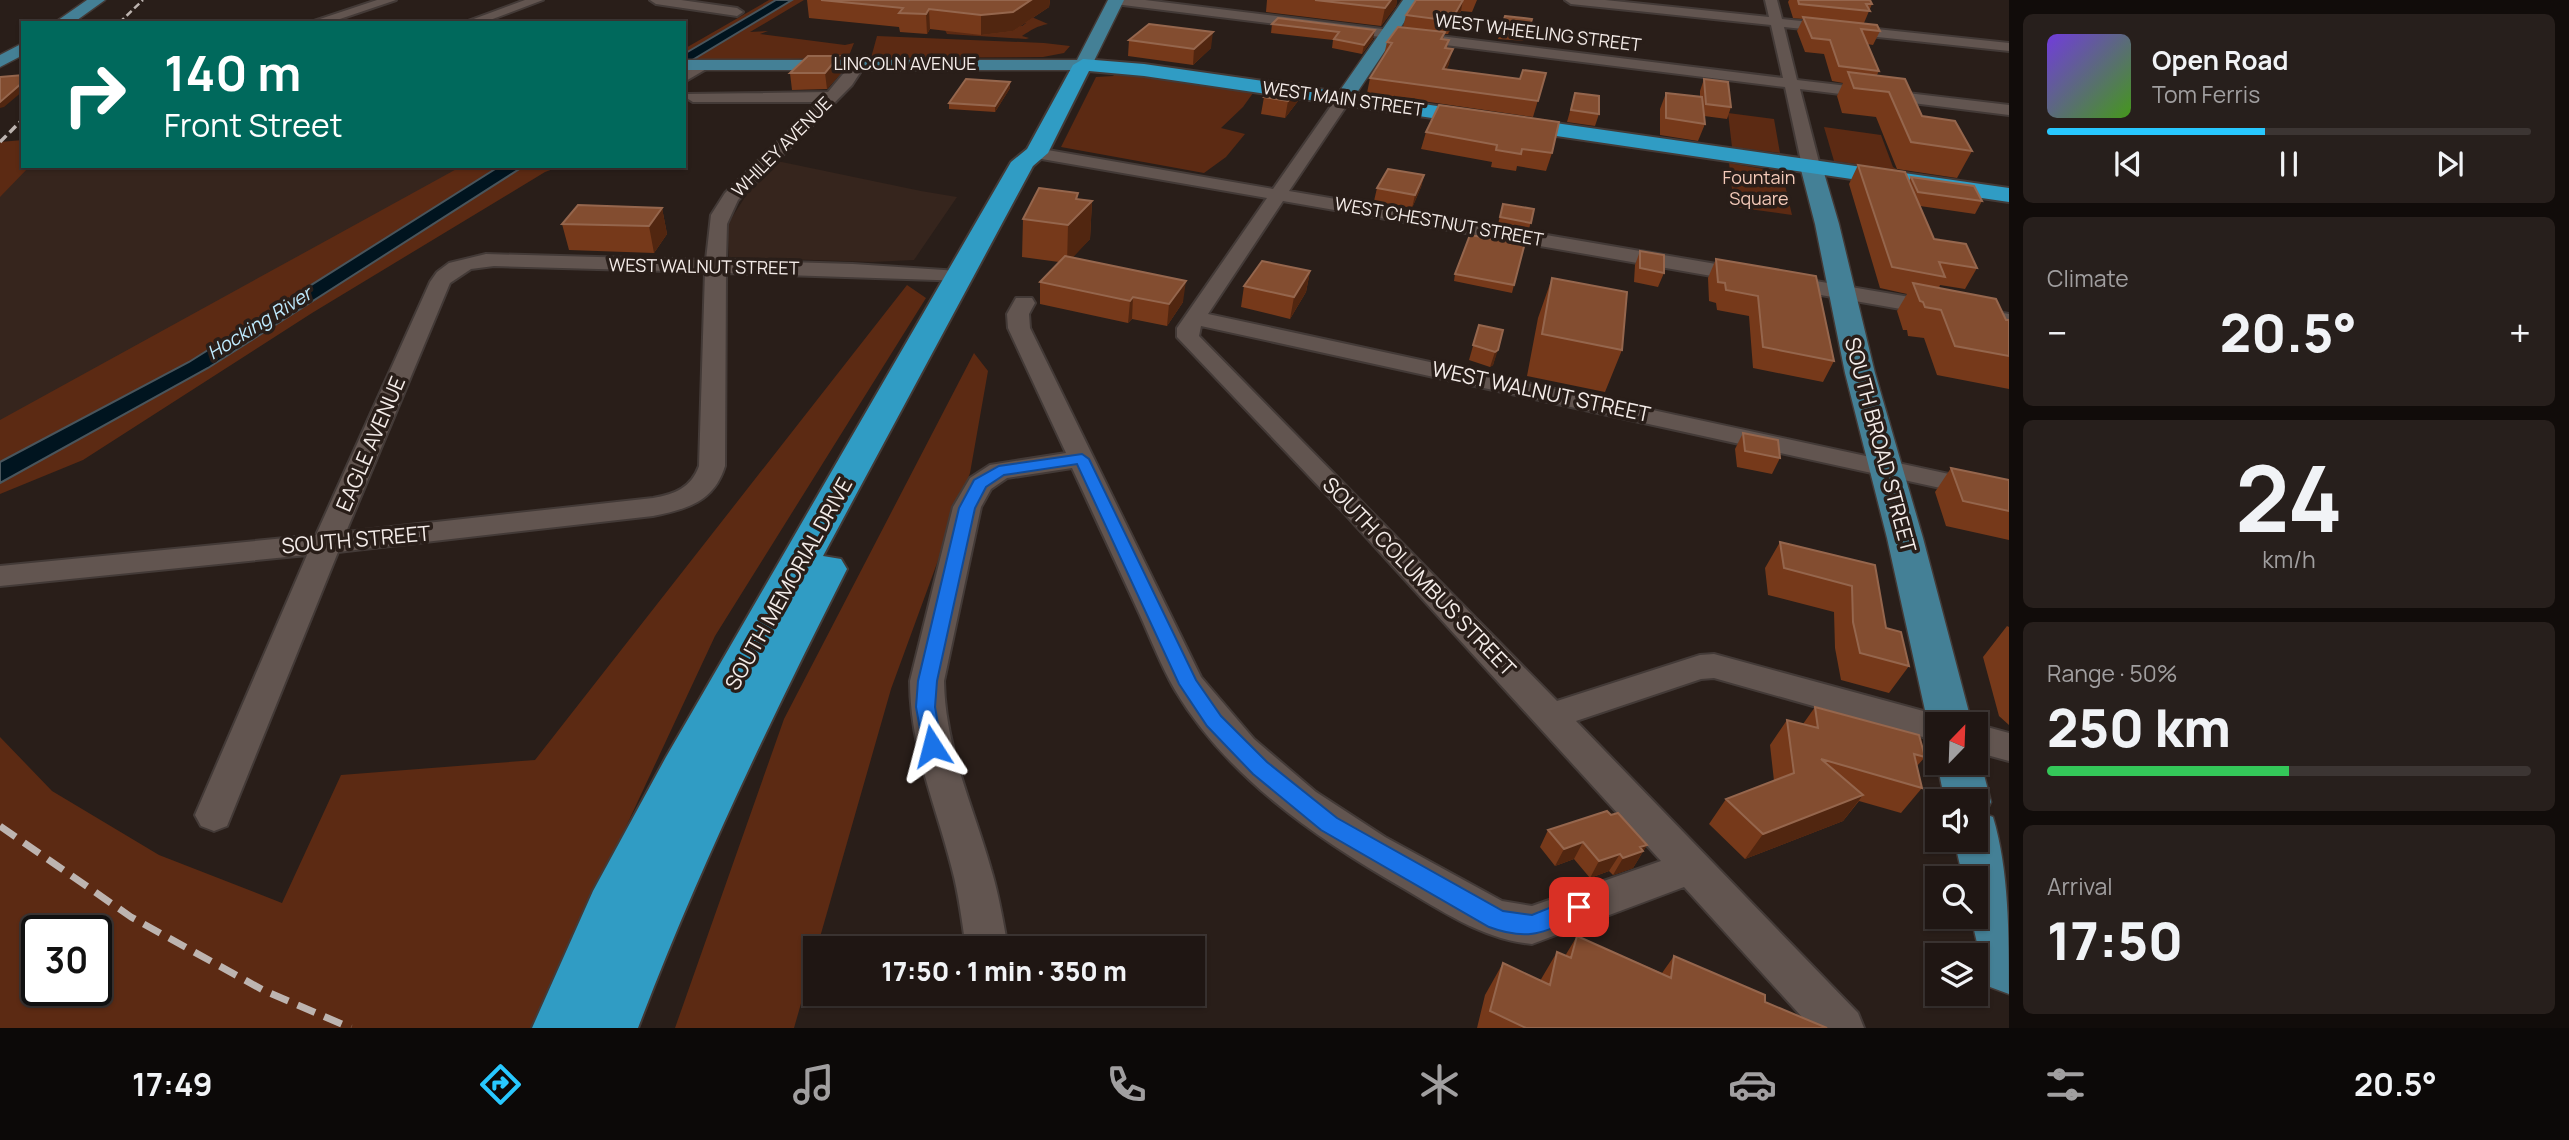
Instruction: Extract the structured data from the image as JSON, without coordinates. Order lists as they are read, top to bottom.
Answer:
{
  "streets": {
    "highway": ["WEST MAIN STREET", "SOUTH MEMORIAL DRIVE"],
    "main road": ["LINCOLN AVENUE", "SOUTH BROAD STREET"],
    "street": [
      "WEST WHEELING STREET",
      "WHILEY AVENUE",
      "WEST CHESTNUT STREET",
      "WEST WALNUT STREET",
      "EAGLE AVENUE",
      "SOUTH STREET",
      "SOUTH COLUMBUS STREET"
    ]
  },
  "crossings": [
    ["LINCOLN AVENUE", "WEST MAIN STREET"],
    ["LINCOLN AVENUE", "WHILEY AVENUE"],
    ["LINCOLN AVENUE", "SOUTH MEMORIAL DRIVE"],
    ["WEST MAIN STREET", "SOUTH BROAD STREET"],
    ["WEST MAIN STREET", "SOUTH MEMORIAL DRIVE"],
    ["WHILEY AVENUE", "WEST WALNUT STREET"],
    ["WHILEY AVENUE", "SOUTH STREET"],
    ["WEST CHESTNUT STREET", "SOUTH BROAD STREET"],
    ["WEST CHESTNUT STREET", "SOUTH MEMORIAL DRIVE"],
    ["WEST WALNUT STREET", "EAGLE AVENUE"],
    ["WEST WALNUT STREET", "SOUTH BROAD STREET"],
    ["WEST WALNUT STREET", "SOUTH COLUMBUS STREET"],
    ["WEST WALNUT STREET", "SOUTH MEMORIAL DRIVE"],
    ["EAGLE AVENUE", "SOUTH STREET"]
  ],
  "water": ["Hocking River"],
  "parks": ["Fountain Square"],
  "north": "top right",
  "page": {
    "turn": ["140 m", "Front Street"],
    "song": ["Open Road", "Tom Ferris"],
    "tile": [
      "Climate",
      ["24", "km/h"],
      ["Range · 50%", "250 km"],
      ["Arrival", "17:50"]
    ],
    "heat": ["−", "20.5°", "+"],
    "limit": "30",
    "trip": "17:50 · 1 min · 350 m",
    "tabs": ["17:49", "20.5°"]
  }
}
